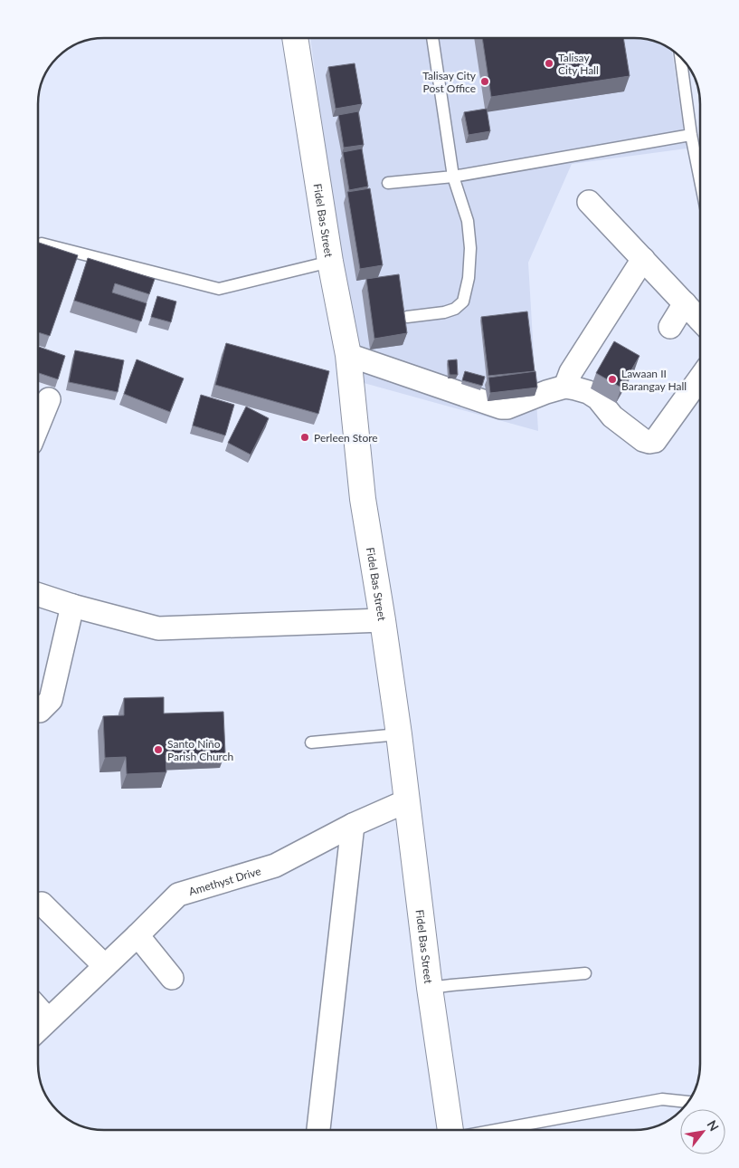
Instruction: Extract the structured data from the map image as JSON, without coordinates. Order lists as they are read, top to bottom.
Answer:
{
  "streets": {
    "street": ["Fidel Bas Street", "Amethyst Drive"]
  },
  "crossings": [
    ["Fidel Bas Street", "Amethyst Drive"]
  ],
  "places": [
    "Talisay City Hall",
    "Talisay City Post Office",
    "Lawaan II Barangay Hall",
    "Perleen Store",
    "Santo Niño Parish Church"
  ],
  "north": "top right"
}
